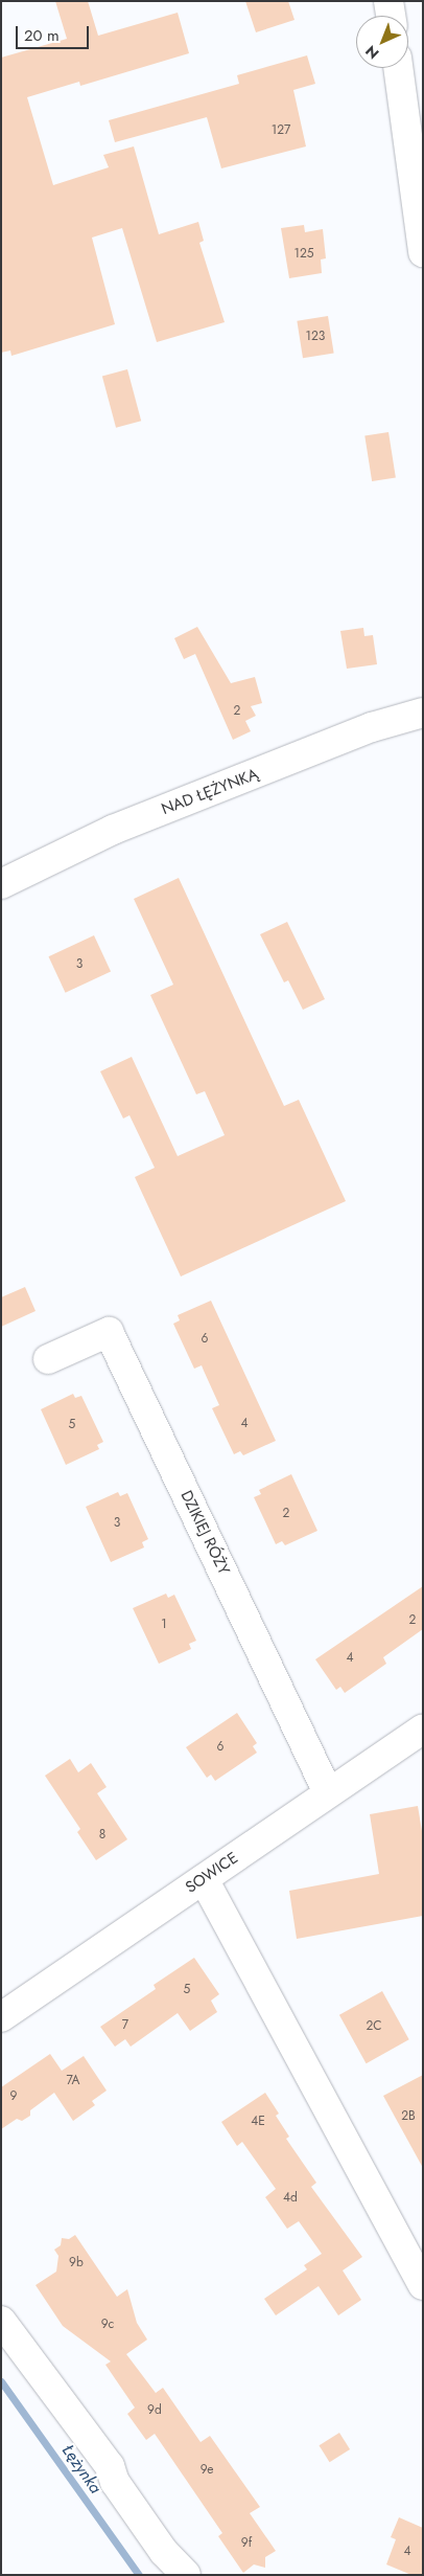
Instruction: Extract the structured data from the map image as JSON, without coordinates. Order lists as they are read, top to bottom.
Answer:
{
  "streets": {
    "street": ["NAD ŁĘŻYNKĄ", "DZIKIEJ RÓŻY", "SOWICE"]
  },
  "crossings": [
    ["DZIKIEJ RÓŻY", "SOWICE"]
  ],
  "water": ["Łężynka"],
  "house_numbers": [
    "127",
    "125",
    "123",
    "2",
    "3",
    "6",
    "4",
    "5",
    "2",
    "3",
    "2",
    "1",
    "4",
    "6",
    "8",
    "5",
    "7",
    "2C",
    "7A",
    "9",
    "2B",
    "4E",
    "4d",
    "9b",
    "9c",
    "9d",
    "9e",
    "9f",
    "4"
  ],
  "scale_bar": "20 m",
  "north": "bottom left"
}
